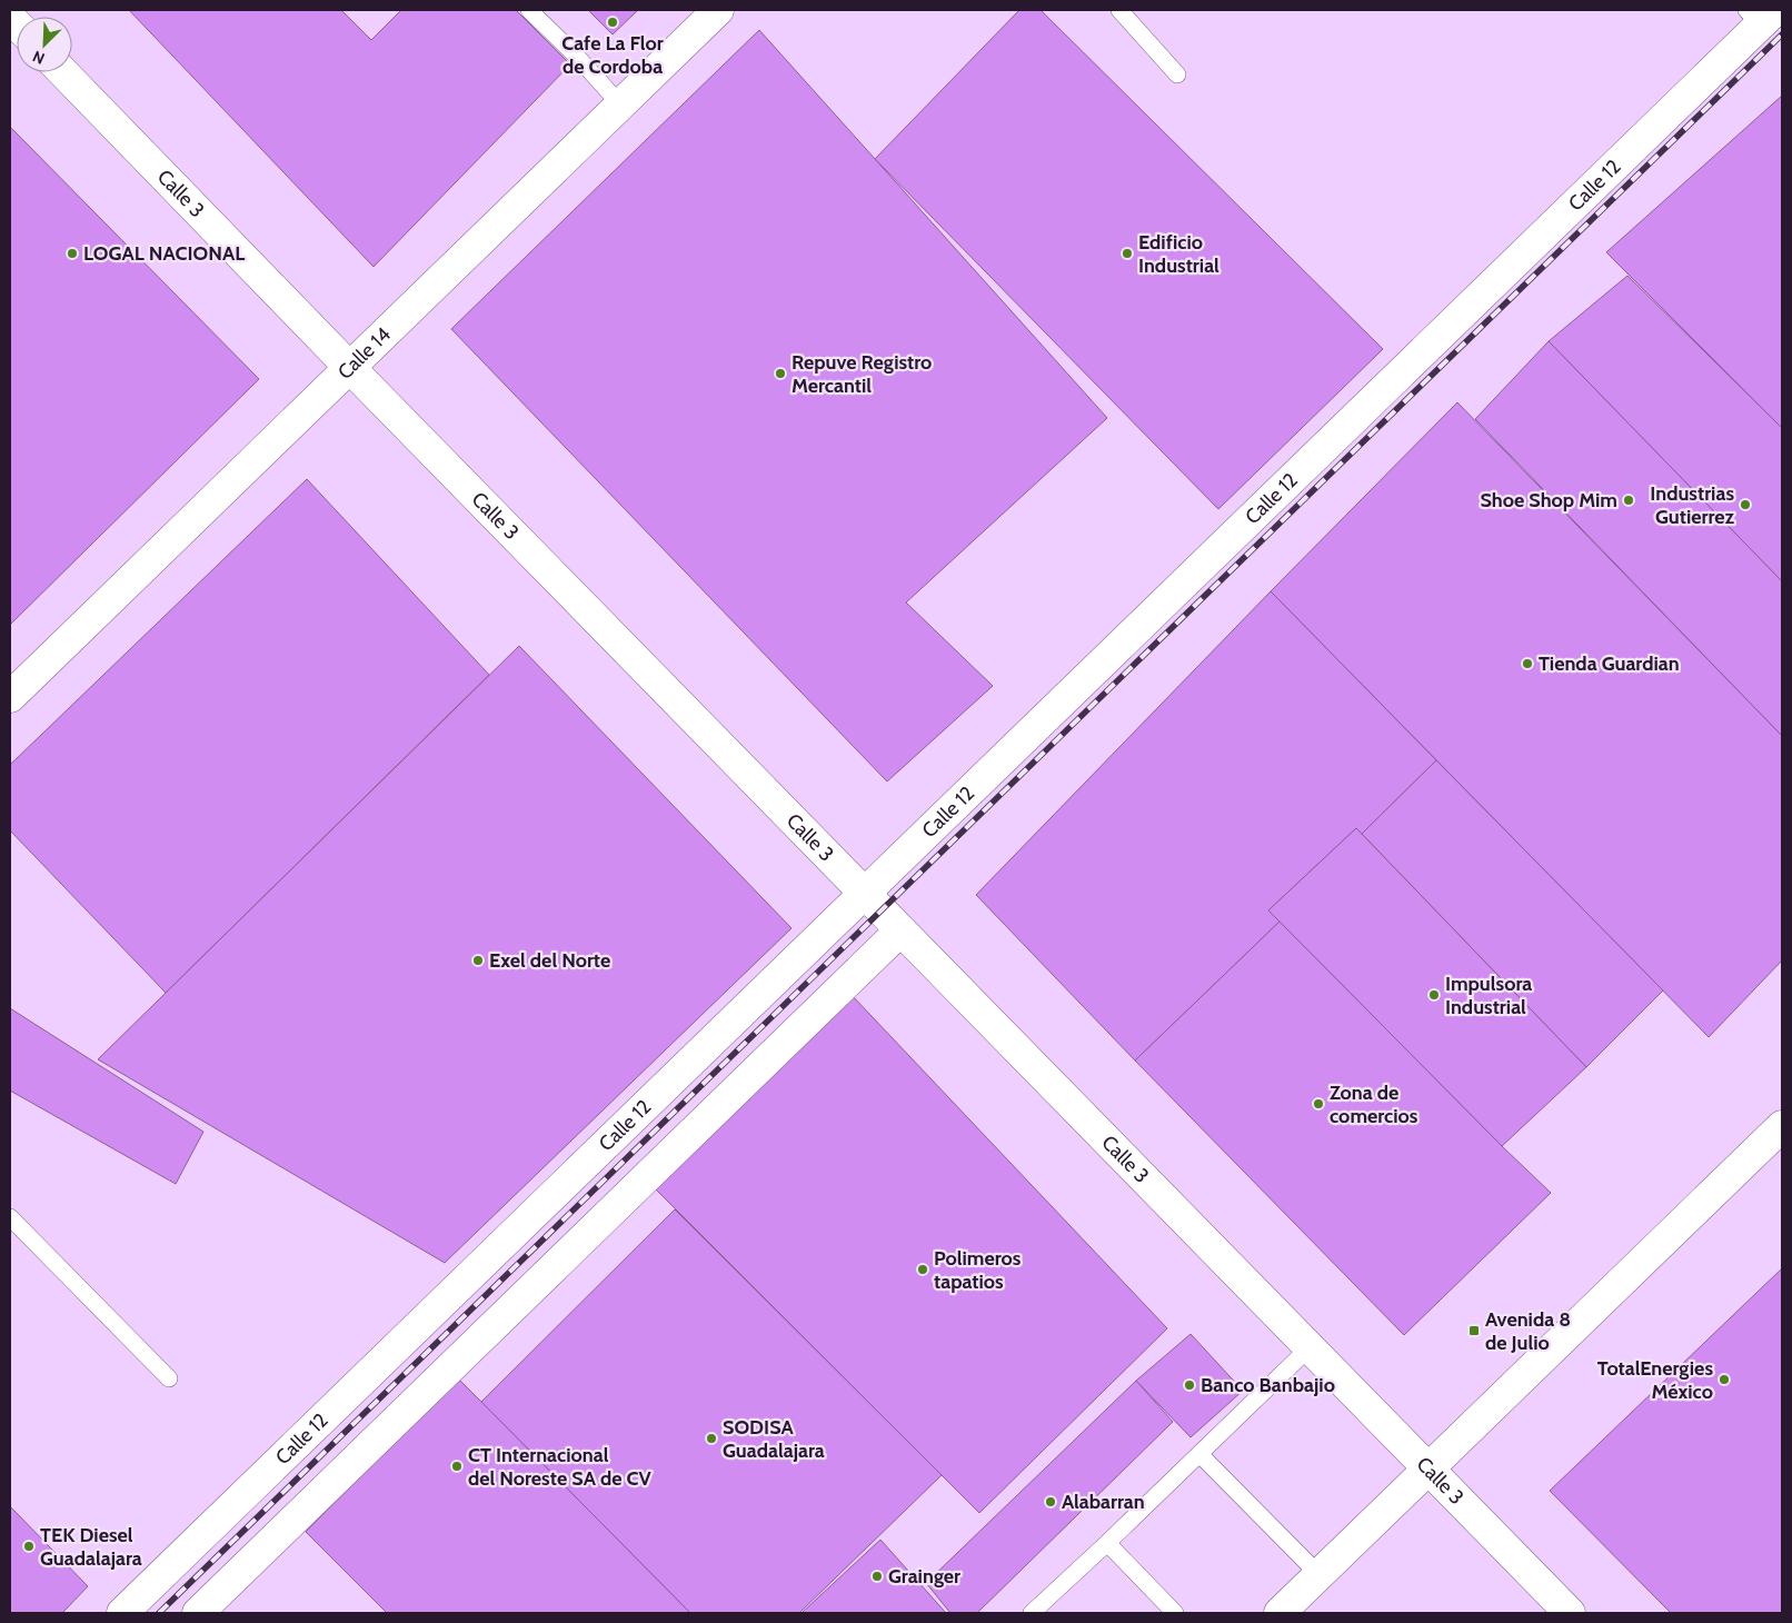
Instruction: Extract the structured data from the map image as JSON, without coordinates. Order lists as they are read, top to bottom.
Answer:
{
  "streets": {
    "street": ["Calle 12", "Calle 3", "Calle 14"]
  },
  "crossings": [
    ["Calle 12", "Calle 3"],
    ["Calle 3", "Calle 14"]
  ],
  "places": {
    "other": [
      "Cafe La Flor de Cordoba",
      "LOGAL NACIONAL",
      "Edificio Industrial",
      "Repuve Registro Mercantil",
      "Shoe Shop Mim",
      "Industrias Gutierrez",
      "Tienda Guardian",
      "Exel del Norte",
      "Impulsora Industrial",
      "Zona de comercios",
      "Polimeros tapatios",
      "TotalEnergies México",
      "Banco Banbajio",
      "SODISA Guadalajara",
      "CT Internacional del Noreste SA de CV",
      "Alabarran",
      "TEK Diesel Guadalajara",
      "Grainger"
    ],
    "transit": ["Avenida 8 de Julio"]
  },
  "north": "bottom left"
}
